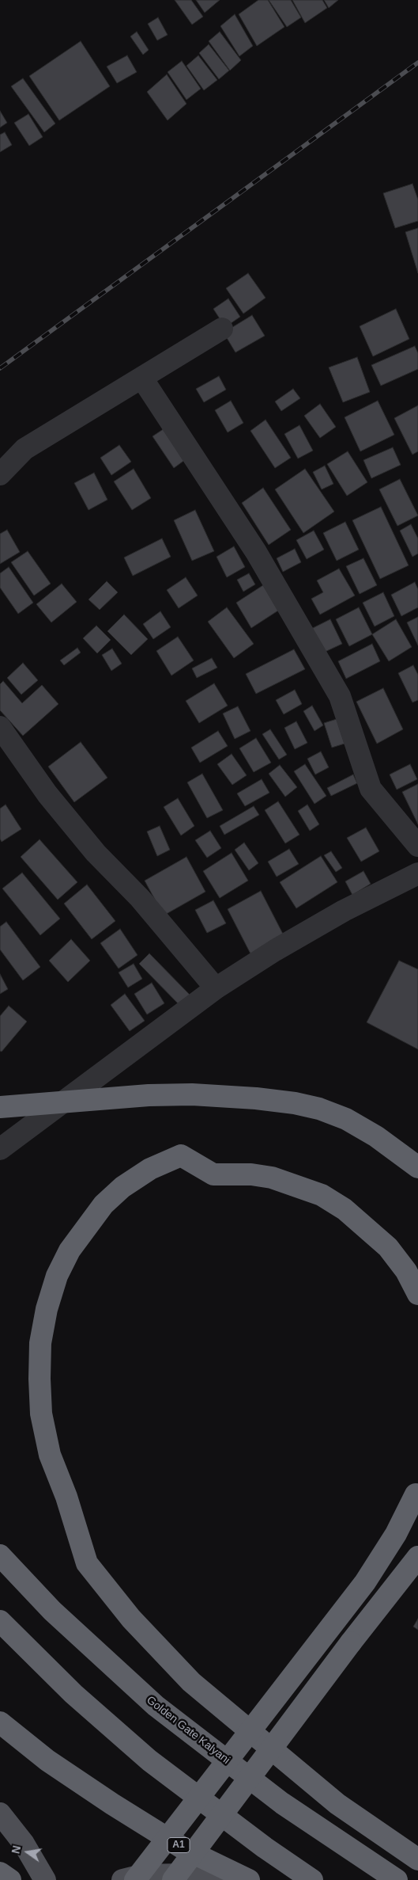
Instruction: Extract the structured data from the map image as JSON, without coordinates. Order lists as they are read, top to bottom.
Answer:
{
  "streets": {
    "highway": ["Golden Gate Kalyani", "A1"]
  },
  "north": "left"
}
